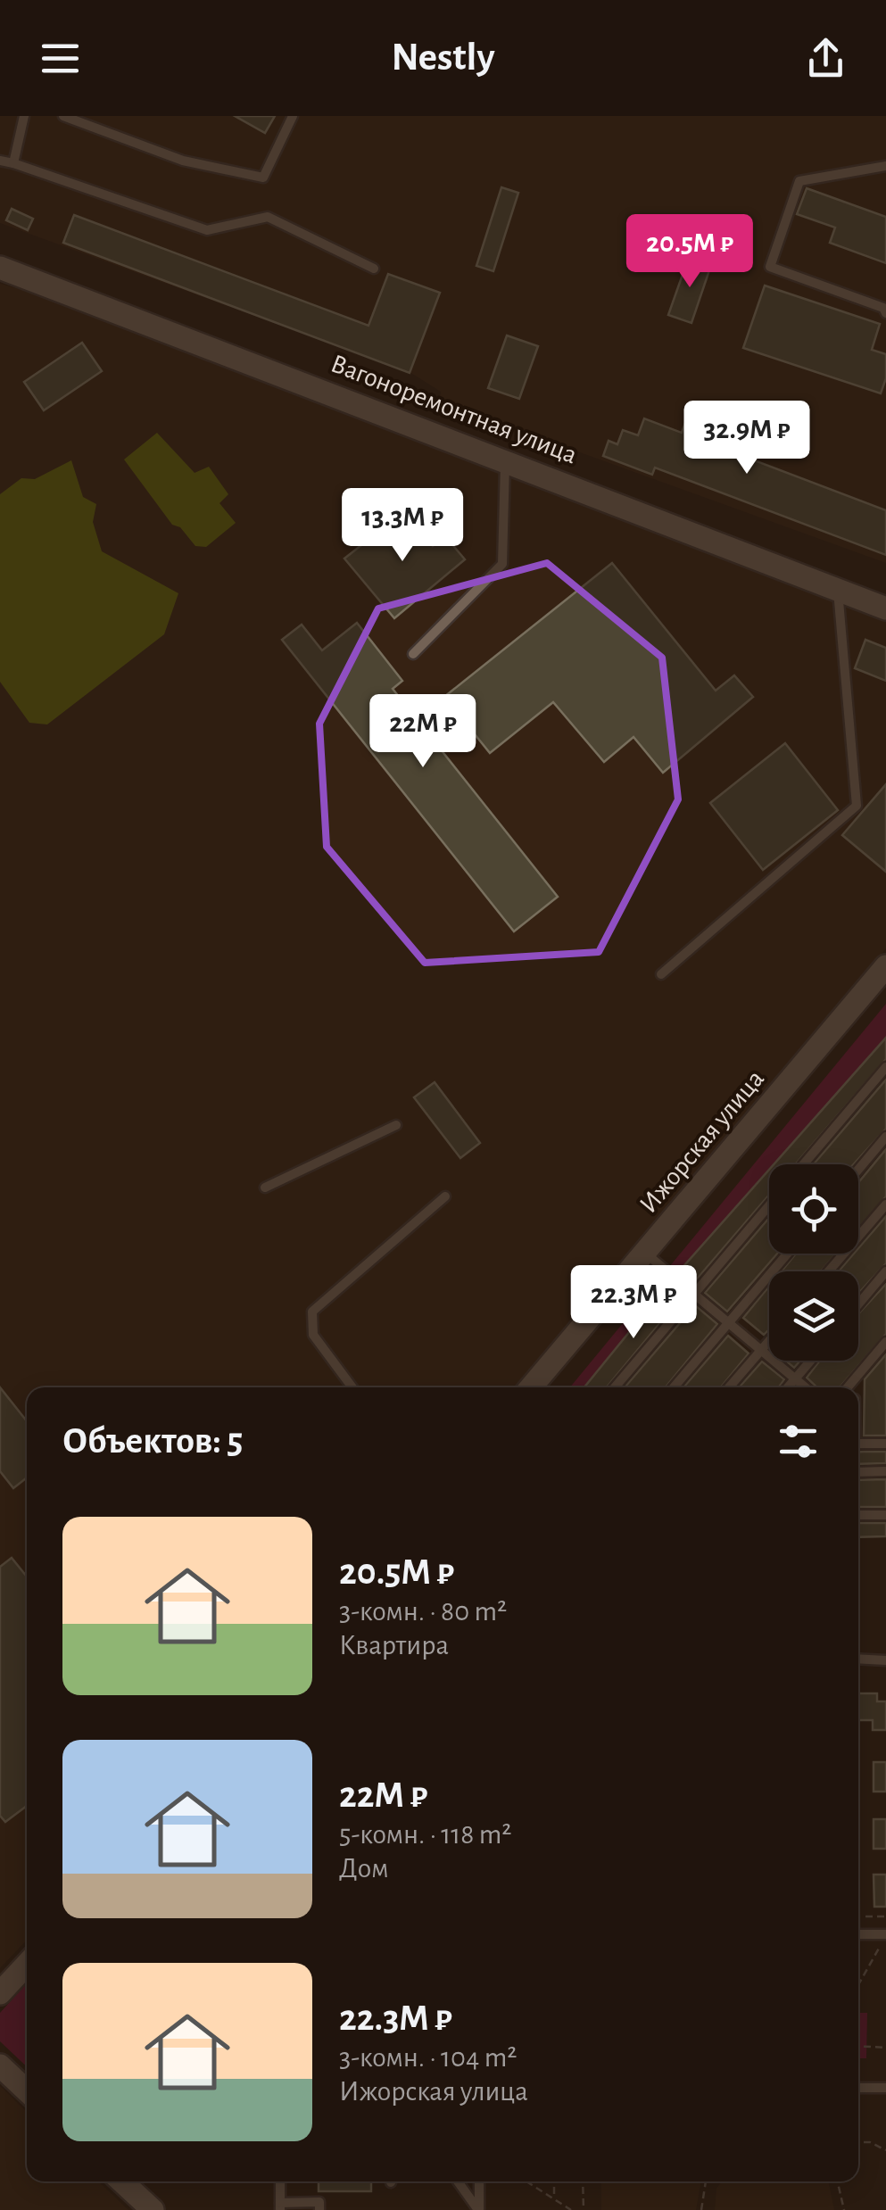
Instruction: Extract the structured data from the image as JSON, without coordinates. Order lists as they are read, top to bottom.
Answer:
{
  "streets": {
    "street": ["Вагоноремонтная улица", "Ижорская улица"]
  },
  "page": {
    "header": "Nestly",
    "price": [
      "20.5M ₽",
      "32.9M ₽",
      "13.3M ₽",
      "22M ₽",
      "22.3M ₽"
    ],
    "heading": "Объектов: 5",
    "list": [
      {
        "name": "20.5M ₽",
        "note": "3-комн. · 80 m² · Квартира"
      },
      {
        "name": "22M ₽",
        "note": "5-комн. · 118 m² · Дом"
      },
      {
        "name": "22.3M ₽",
        "note": "3-комн. · 104 m² · Ижорская улица"
      }
    ]
  }
}
